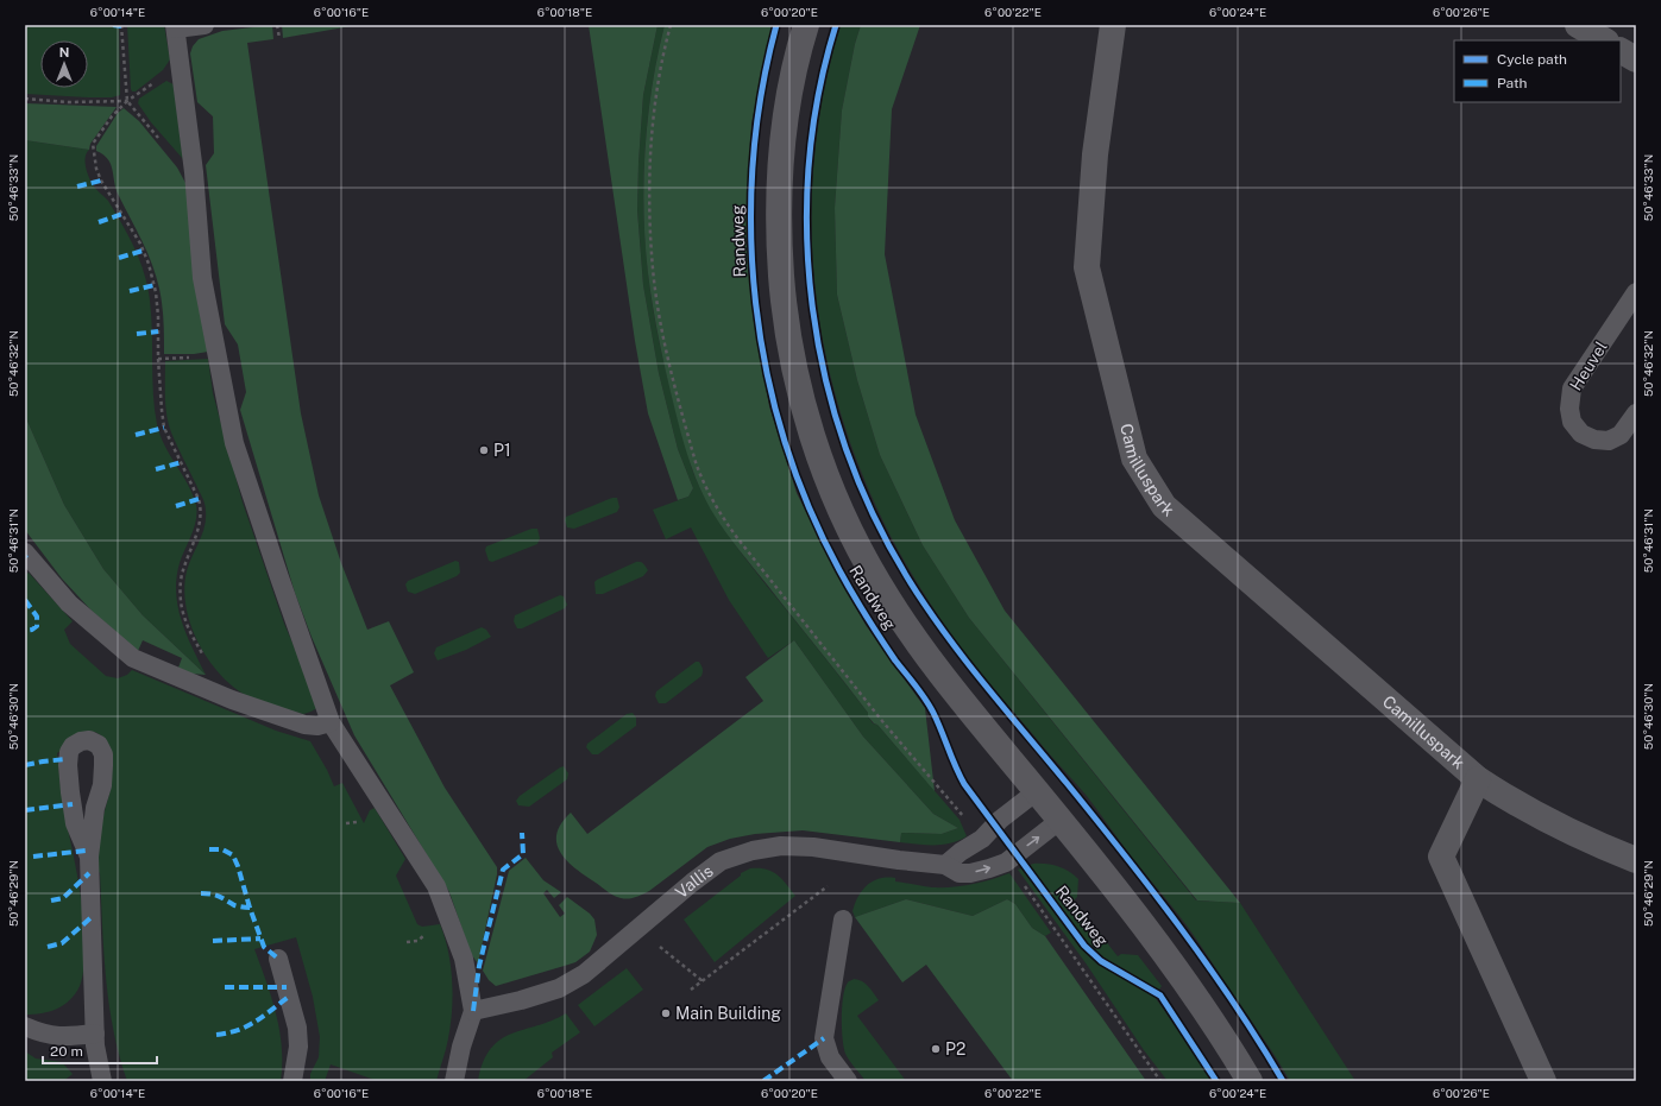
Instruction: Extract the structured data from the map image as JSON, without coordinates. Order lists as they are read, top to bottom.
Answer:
{
  "streets": {
    "street": ["Randweg", "Camilluspark"],
    "lane": ["Heuvel", "Vallis"]
  },
  "crossings": [
    ["Randweg", "Vallis"]
  ],
  "places": ["P1", "Main Building", "P2"],
  "legend": ["Cycle path", "Path"],
  "scale_bar": "20 m",
  "north": "top",
  "coordinates": [
    "6°00'14\"E",
    "6°00'16\"E",
    "6°00'18\"E",
    "6°00'20\"E",
    "6°00'22\"E",
    "6°00'24\"E",
    "6°00'26\"E",
    "50°46'33\"N",
    "50°46'32\"N",
    "50°46'31\"N",
    "50°46'30\"N",
    "50°46'29\"N"
  ]
}
